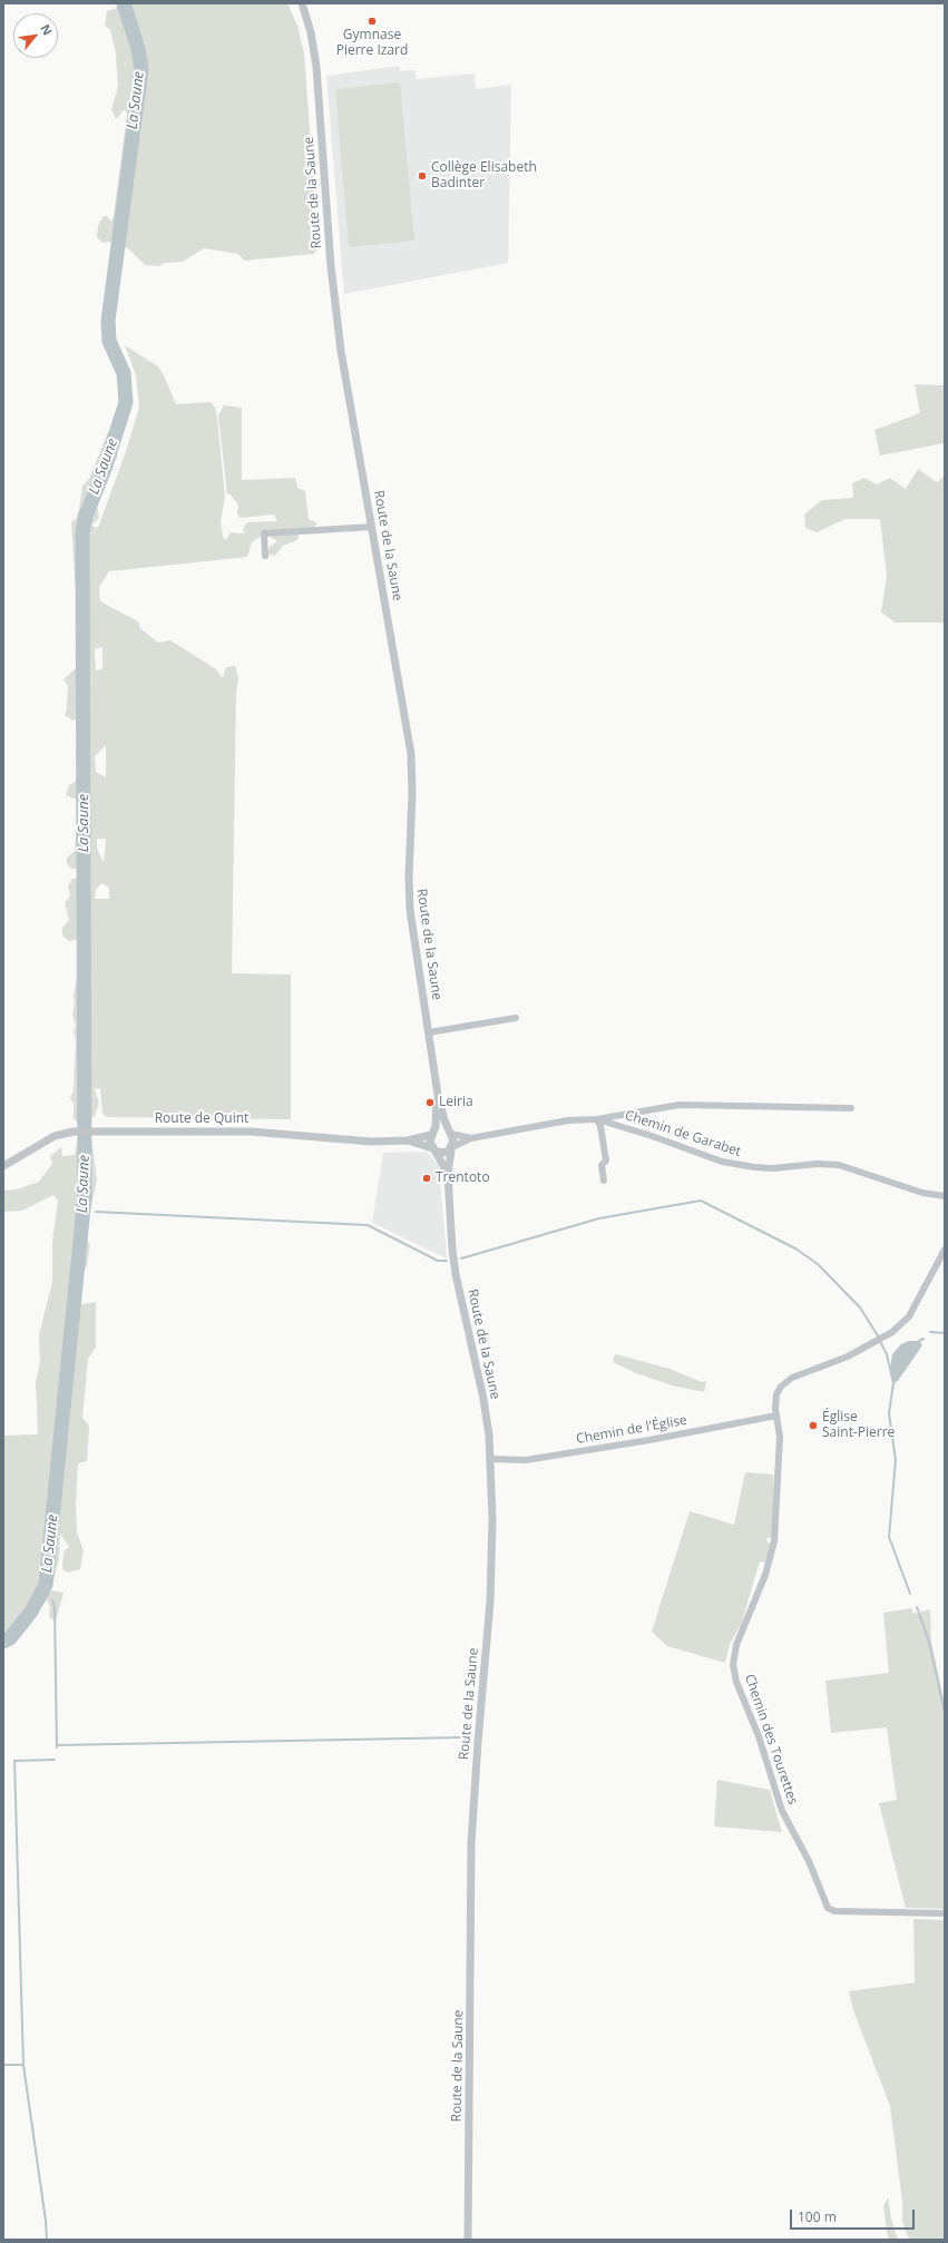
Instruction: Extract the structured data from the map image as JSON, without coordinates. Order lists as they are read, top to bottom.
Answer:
{
  "streets": {
    "street": [
      "Route de la Saune",
      "Route de Quint",
      "Chemin de Garabet",
      "Chemin de l'Église",
      "Chemin des Tourettes"
    ]
  },
  "crossings": [
    ["Route de la Saune", "Route de Quint"],
    ["Route de la Saune", "Chemin de Garabet"],
    ["Route de la Saune", "Chemin de l'Église"],
    ["Route de Quint", "Chemin de Garabet"],
    ["Chemin de l'Église", "Chemin des Tourettes"]
  ],
  "water": ["La Saune"],
  "places": [
    "Gymnase Pierre Izard",
    "Collège Elisabeth Badinter",
    "Leiria",
    "Trentoto",
    "Église Saint-Pierre"
  ],
  "scale_bar": "100 m",
  "north": "top right"
}
